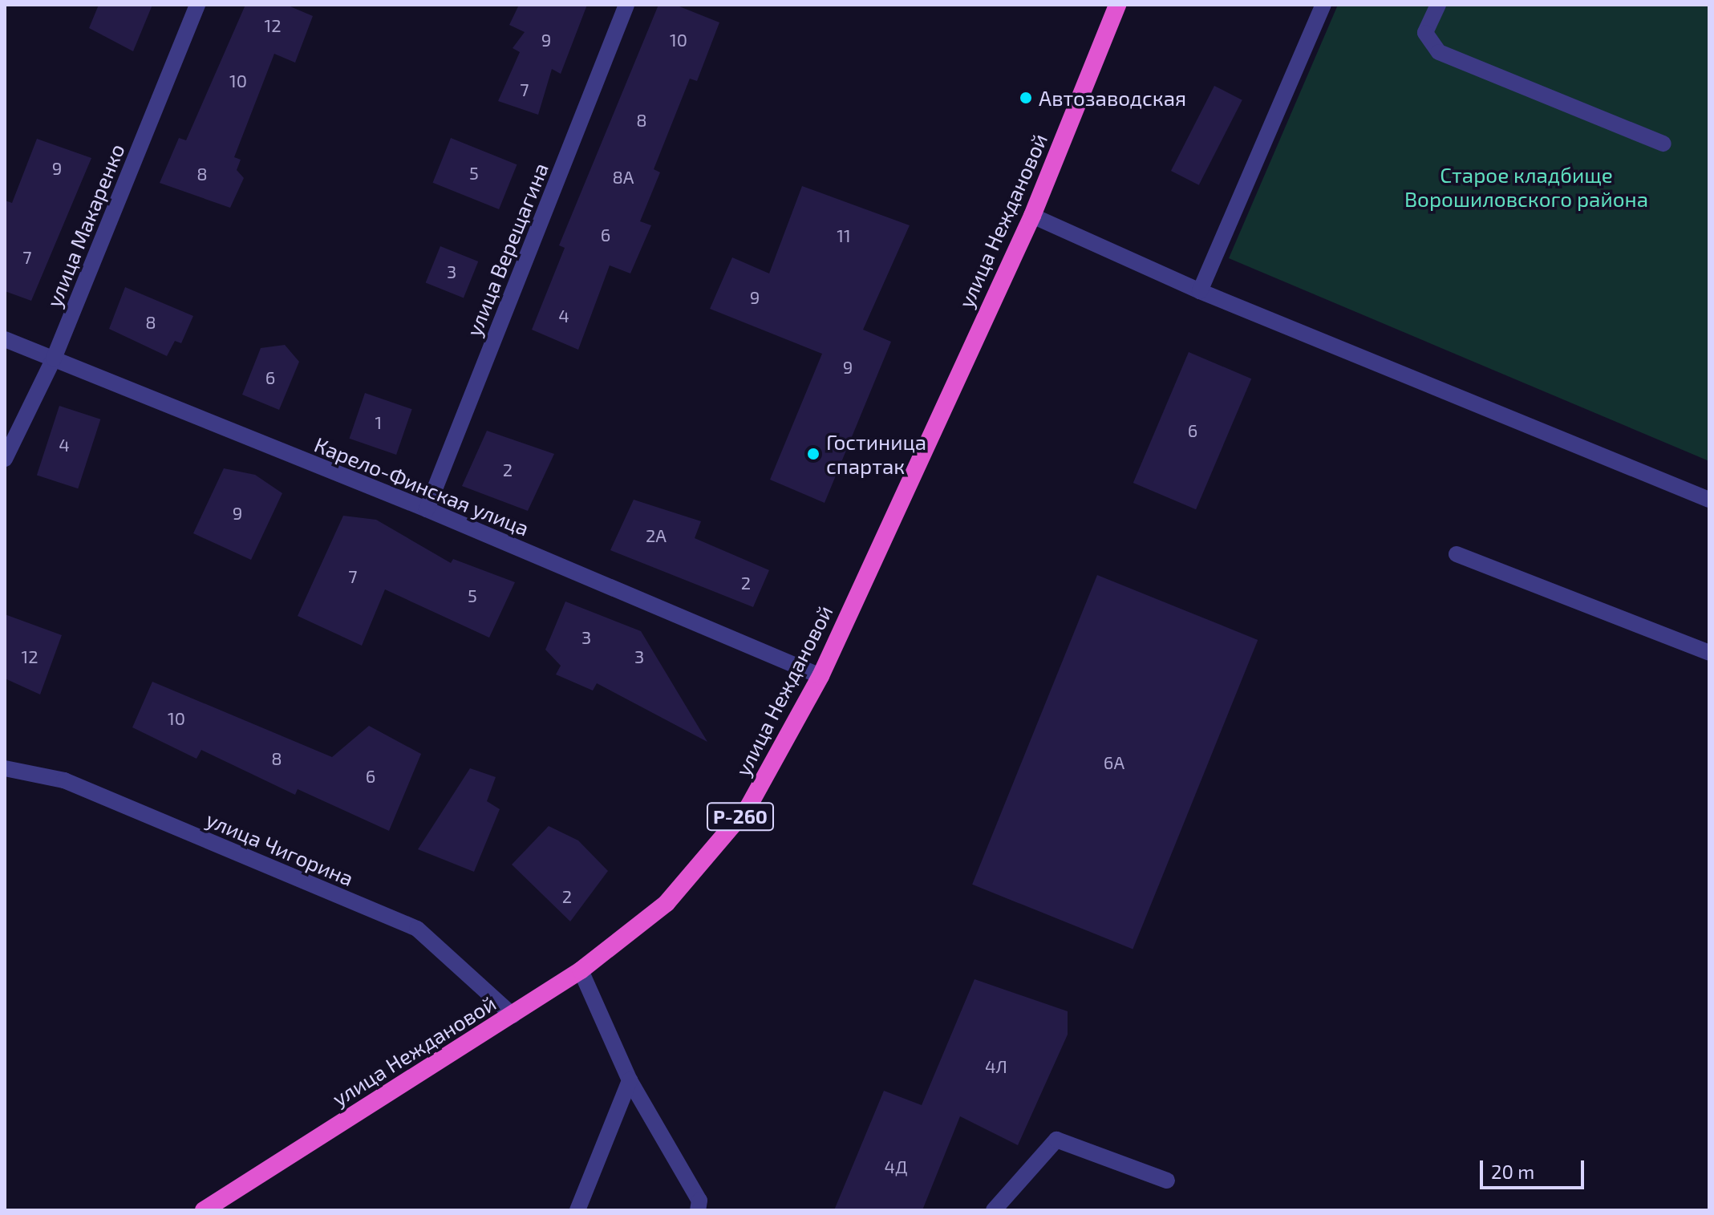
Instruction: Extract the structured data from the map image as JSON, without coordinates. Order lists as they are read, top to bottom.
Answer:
{
  "streets": {
    "highway": ["улица Неждановой", "Р-260"],
    "street": [
      "улица Макаренко",
      "улица Верещагина",
      "Карело-Финская улица",
      "улица Чигорина"
    ]
  },
  "crossings": [
    ["улица Неждановой", "Карело-Финская улица"],
    ["улица Неждановой", "улица Чигорина"],
    ["улица Макаренко", "Карело-Финская улица"],
    ["улица Верещагина", "Карело-Финская улица"]
  ],
  "parks": ["Старое кладбище Ворошиловского района"],
  "places": ["Автозаводская", "Гостиница спартак"],
  "house_numbers": [
    "12",
    "9",
    "10",
    "10",
    "7",
    "8",
    "9",
    "5",
    "8",
    "8А",
    "6",
    "11",
    "7",
    "3",
    "9",
    "4",
    "8",
    "9",
    "6",
    "1",
    "6",
    "4",
    "2",
    "9",
    "2А",
    "7",
    "2",
    "5",
    "3",
    "12",
    "3",
    "10",
    "8",
    "6А",
    "6",
    "2",
    "4Л",
    "4Д"
  ],
  "scale_bar": "20 m"
}
